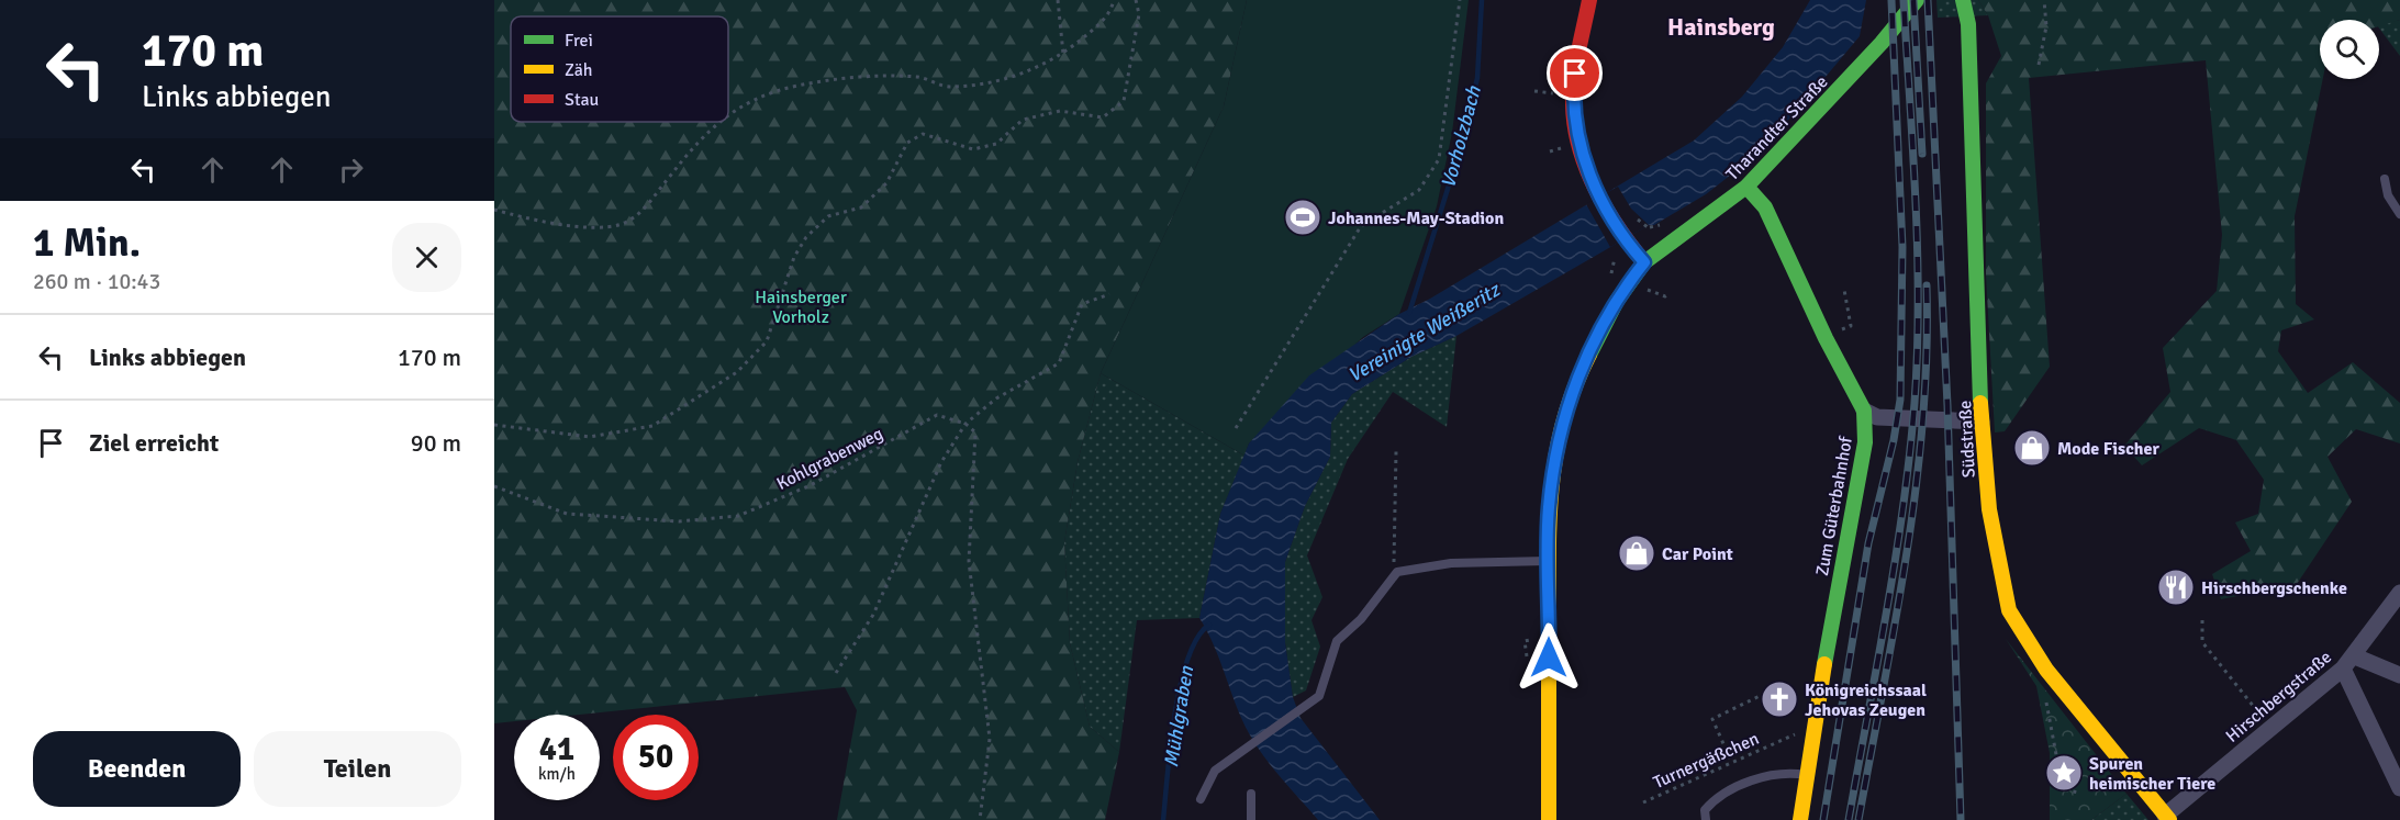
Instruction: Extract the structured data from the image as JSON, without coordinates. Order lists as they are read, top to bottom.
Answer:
{
  "streets": {
    "street": [
      "Tharandter Straße",
      "Südstraße",
      "Zum Güterbahnhof",
      "Hirschbergstraße"
    ],
    "path": ["Kohlgrabenweg", "Turnergäßchen"]
  },
  "crossings": [
    ["Tharandter Straße", "Zum Güterbahnhof"],
    ["Südstraße", "Hirschbergstraße"],
    ["Zum Güterbahnhof", "Turnergäßchen"]
  ],
  "districts": ["Hainsberg"],
  "water": ["Vorholzbach", "Vereinigte Weißeritz", "Mühlgraben"],
  "parks": ["Hainsberger Vorholz"],
  "places": {
    "sports": ["Johannes-May-Stadion"],
    "shop": ["Mode Fischer", "Car Point"],
    "restaurant": ["Hirschbergschenke"],
    "church": ["Königreichssaal Jehovas Zeugen"],
    "place": ["Spuren heimischer Tiere"]
  },
  "legend": ["Frei", "Zäh", "Stau"],
  "page": {
    "turn": ["170 m", "Links abbiegen"],
    "heading": ["1 Min.", "260 m · 10:43"],
    "list": [
      {
        "name": "Links abbiegen",
        "value": "170 m"
      },
      {
        "name": "Ziel erreicht",
        "value": "90 m"
      }
    ],
    "speed": "41 km/h",
    "limit": "50",
    "buttons": ["Beenden", "Teilen"]
  }
}
